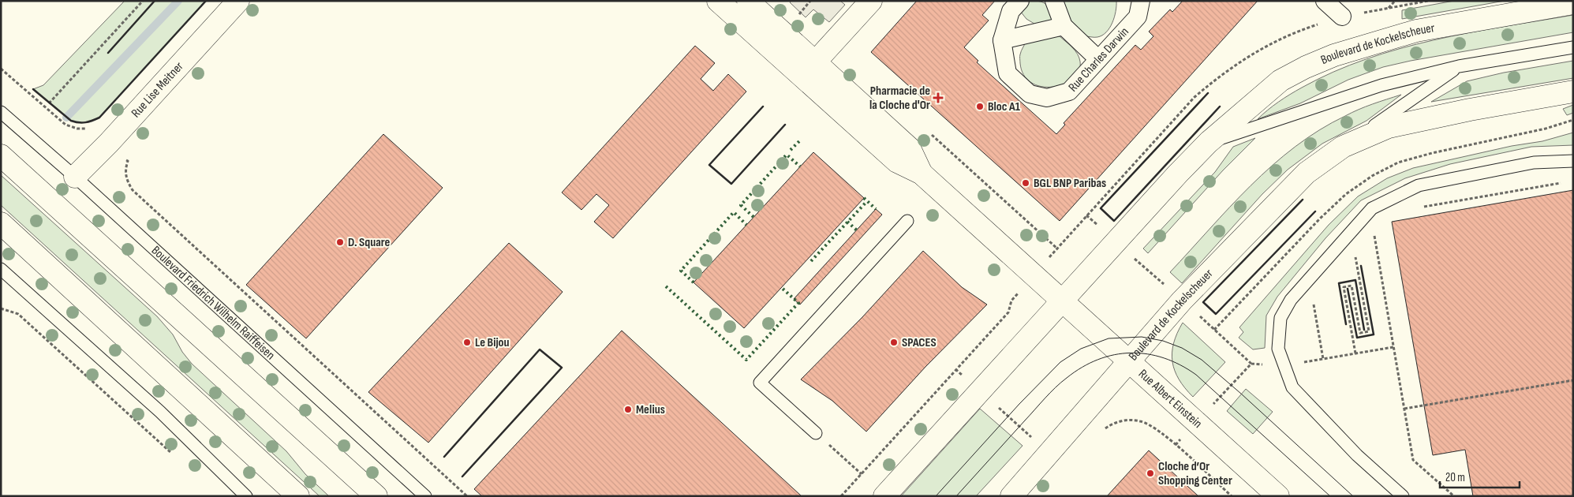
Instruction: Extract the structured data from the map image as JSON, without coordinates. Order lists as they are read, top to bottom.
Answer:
{
  "streets": {
    "main road": ["Boulevard de Kockelscheuer", "Rue Lise Meitner", "Rue Albert Einstein"],
    "street": ["Rue Charles Darwin"],
    "lane": ["Boulevard Friedrich Wilhelm Raiffeisen"]
  },
  "crossings": [
    ["Boulevard de Kockelscheuer", "Rue Albert Einstein"],
    ["Rue Lise Meitner", "Boulevard Friedrich Wilhelm Raiffeisen"]
  ],
  "places": {
    "health": ["Pharmacie de la Cloche d'Or"],
    "other": [
      "Bloc A1",
      "BGL BNP Paribas",
      "D. Square",
      "Le Bijou",
      "SPACES",
      "Melius",
      "Cloche d’Or Shopping Center"
    ]
  },
  "scale_bar": "20 m"
}
